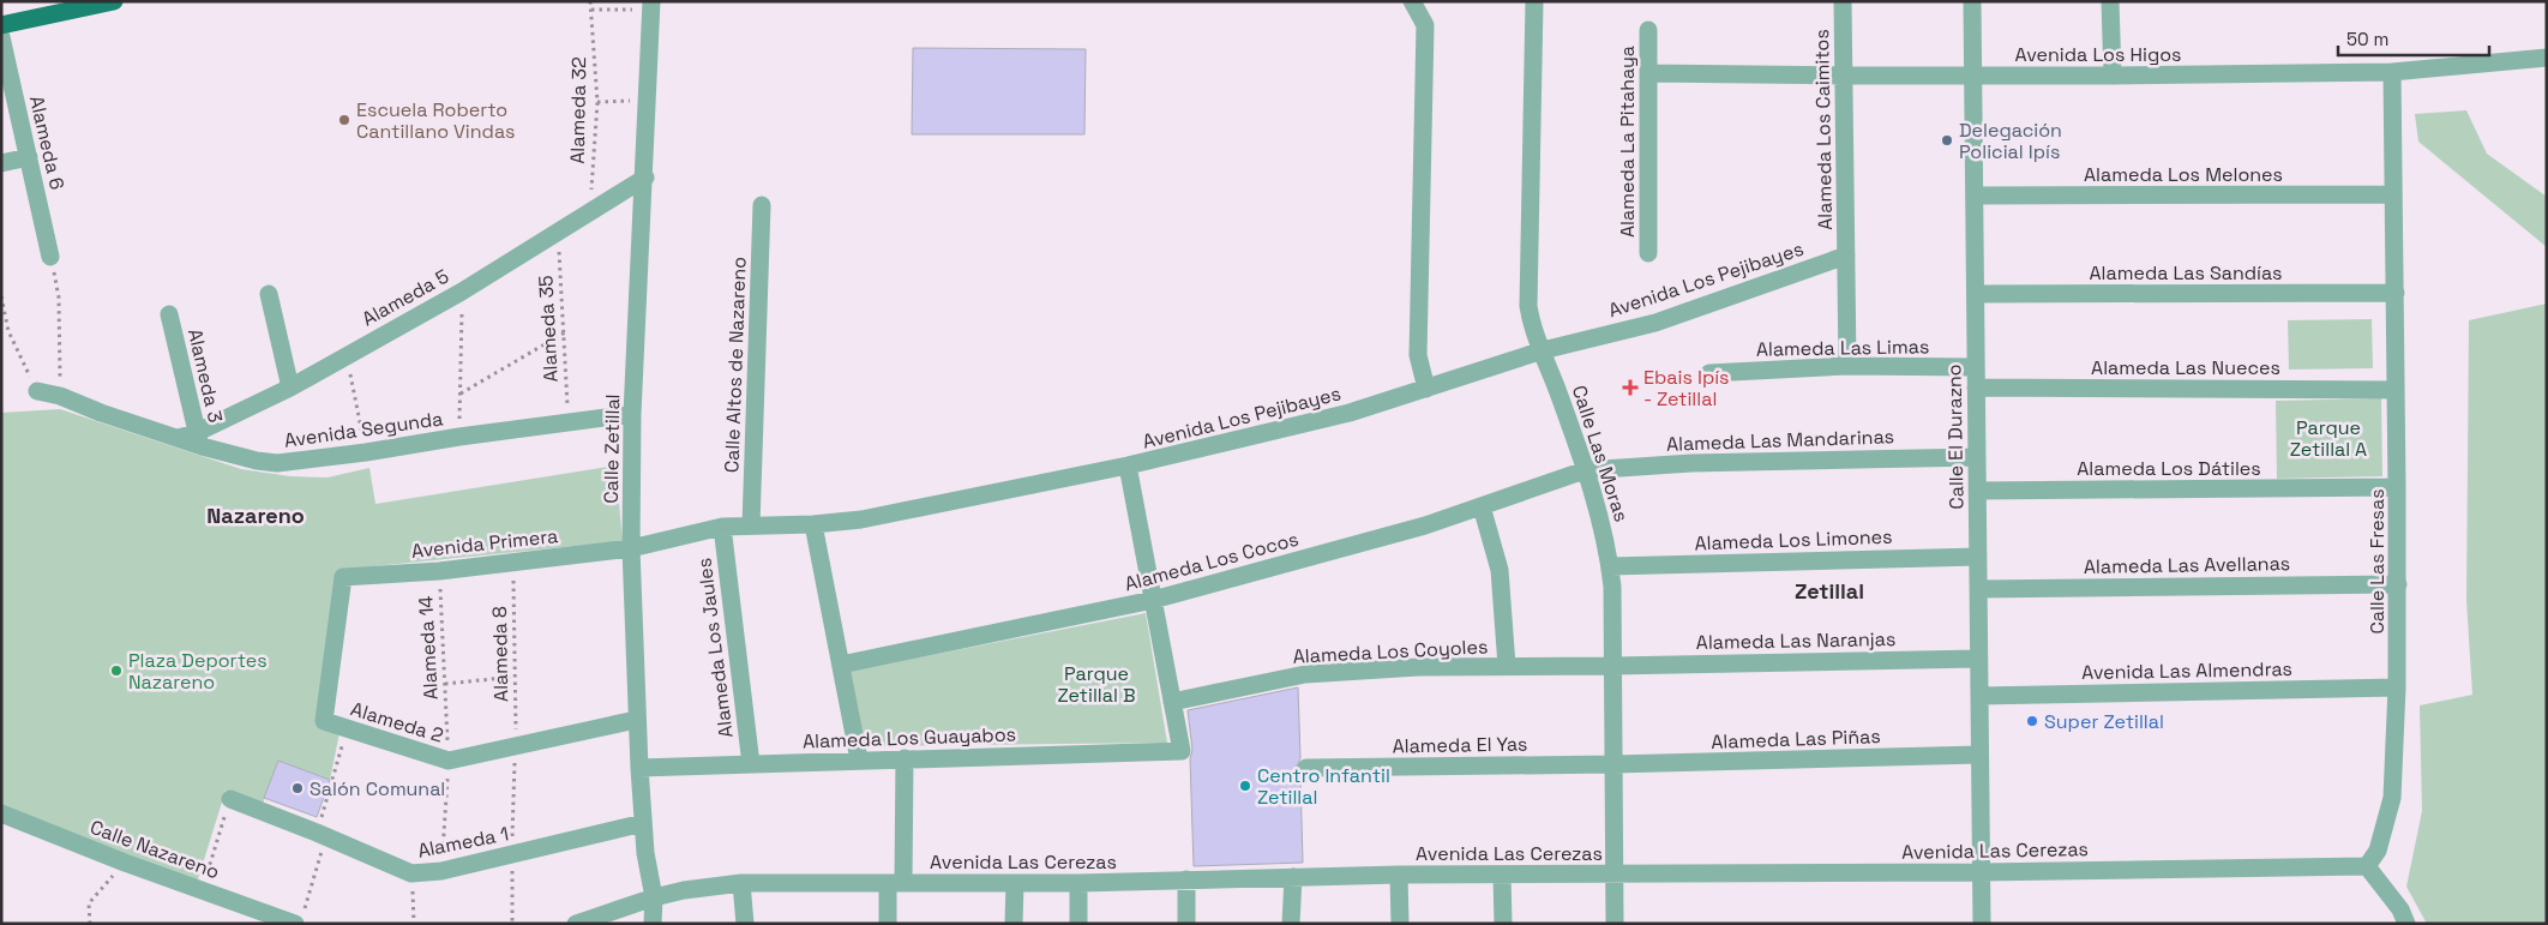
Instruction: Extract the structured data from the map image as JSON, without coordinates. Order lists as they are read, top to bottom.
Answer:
{
  "streets": {
    "street": [
      "Avenida Los Higos",
      "Alameda Los Caimitos",
      "Alameda La Pitahaya",
      "Alameda 6",
      "Alameda Los Melones",
      "Alameda Las Sandías",
      "Avenida Los Pejibayes",
      "Alameda 5",
      "Alameda Las Limas",
      "Calle Altos de Nazareno",
      "Alameda Las Nueces",
      "Alameda 3",
      "Avenida Segunda",
      "Calle El Durazno",
      "Alameda Las Mandarinas",
      "Calle Zetillal",
      "Calle Las Moras",
      "Alameda Los Dátiles",
      "Alameda Los Limones",
      "Avenida Primera",
      "Alameda Los Cocos",
      "Calle Las Fresas",
      "Alameda Las Avellanas",
      "Alameda Las Naranjas",
      "Alameda Los Jaules",
      "Alameda Los Coyoles",
      "Avenida Las Almendras",
      "Alameda 2",
      "Alameda Los Guayabos",
      "Alameda Las Piñas",
      "Alameda El Yas",
      "Alameda 1",
      "Calle Nazareno",
      "Avenida Las Cerezas"
    ],
    "path": [
      "Alameda 32",
      "Alameda 35",
      "Alameda 14",
      "Alameda 8"
    ]
  },
  "crossings": [
    ["Avenida Los Higos", "Alameda Los Caimitos"],
    ["Avenida Los Higos", "Alameda La Pitahaya"],
    ["Avenida Los Higos", "Calle El Durazno"],
    ["Avenida Los Higos", "Calle Las Fresas"],
    ["Alameda 32", "Alameda 5"],
    ["Alameda Los Caimitos", "Avenida Los Pejibayes"],
    ["Alameda Los Caimitos", "Alameda Las Limas"],
    ["Alameda Los Melones", "Calle El Durazno"],
    ["Alameda Los Melones", "Calle Las Fresas"],
    ["Alameda Las Sandías", "Calle El Durazno"],
    ["Alameda Las Sandías", "Calle Las Fresas"],
    ["Avenida Los Pejibayes", "Calle Altos de Nazareno"],
    ["Avenida Los Pejibayes", "Calle Zetillal"],
    ["Avenida Los Pejibayes", "Calle Las Moras"],
    ["Avenida Los Pejibayes", "Avenida Primera"],
    ["Avenida Los Pejibayes", "Alameda Los Jaules"],
    ["Alameda 5", "Alameda 35"],
    ["Alameda 5", "Alameda 3"],
    ["Alameda 5", "Avenida Segunda"],
    ["Alameda 5", "Calle Zetillal"],
    ["Alameda 35", "Avenida Segunda"],
    ["Alameda Las Limas", "Calle El Durazno"],
    ["Alameda Las Nueces", "Calle El Durazno"],
    ["Alameda Las Nueces", "Calle Las Fresas"],
    ["Alameda 3", "Avenida Segunda"],
    ["Avenida Segunda", "Calle Zetillal"],
    ["Calle El Durazno", "Alameda Las Mandarinas"],
    ["Calle El Durazno", "Alameda Los Dátiles"],
    ["Calle El Durazno", "Alameda Los Limones"],
    ["Calle El Durazno", "Alameda Las Avellanas"],
    ["Calle El Durazno", "Alameda Las Naranjas"],
    ["Calle El Durazno", "Avenida Las Almendras"],
    ["Calle El Durazno", "Alameda Las Piñas"],
    ["Calle El Durazno", "Avenida Las Cerezas"],
    ["Alameda Las Mandarinas", "Calle Las Moras"],
    ["Alameda Las Mandarinas", "Alameda Los Cocos"],
    ["Calle Zetillal", "Avenida Primera"],
    ["Calle Zetillal", "Alameda 2"],
    ["Calle Zetillal", "Alameda Los Guayabos"],
    ["Calle Zetillal", "Alameda 1"],
    ["Calle Zetillal", "Avenida Las Cerezas"],
    ["Calle Las Moras", "Alameda Los Limones"],
    ["Calle Las Moras", "Alameda Los Cocos"],
    ["Calle Las Moras", "Alameda Las Naranjas"],
    ["Calle Las Moras", "Alameda Los Coyoles"],
    ["Calle Las Moras", "Alameda Las Piñas"],
    ["Calle Las Moras", "Alameda El Yas"],
    ["Calle Las Moras", "Avenida Las Cerezas"],
    ["Alameda Los Dátiles", "Calle Las Fresas"],
    ["Avenida Primera", "Alameda 14"],
    ["Avenida Primera", "Alameda 8"],
    ["Avenida Primera", "Alameda 2"],
    ["Calle Las Fresas", "Alameda Las Avellanas"],
    ["Calle Las Fresas", "Avenida Las Almendras"],
    ["Calle Las Fresas", "Avenida Las Cerezas"],
    ["Alameda Las Naranjas", "Alameda Los Coyoles"],
    ["Alameda 14", "Alameda 2"],
    ["Alameda 14", "Alameda 1"],
    ["Alameda Los Jaules", "Alameda Los Guayabos"],
    ["Alameda Los Coyoles", "Alameda Los Guayabos"],
    ["Alameda 8", "Alameda 2"],
    ["Alameda 8", "Alameda 1"],
    ["Alameda Las Piñas", "Alameda El Yas"]
  ],
  "districts": ["Nazareno", "Zetillal"],
  "parks": ["Parque Zetillal A", "Parque Zetillal B"],
  "places": {
    "other": [
      "Escuela Roberto Cantillano Vindas",
      "Delegación Policial Ipís",
      "Plaza Deportes Nazareno",
      "Super Zetillal",
      "Centro Infantil Zetillal",
      "Salón Comunal"
    ],
    "health": ["Ebais Ipís - Zetillal"]
  },
  "scale_bar": "50 m"
}
